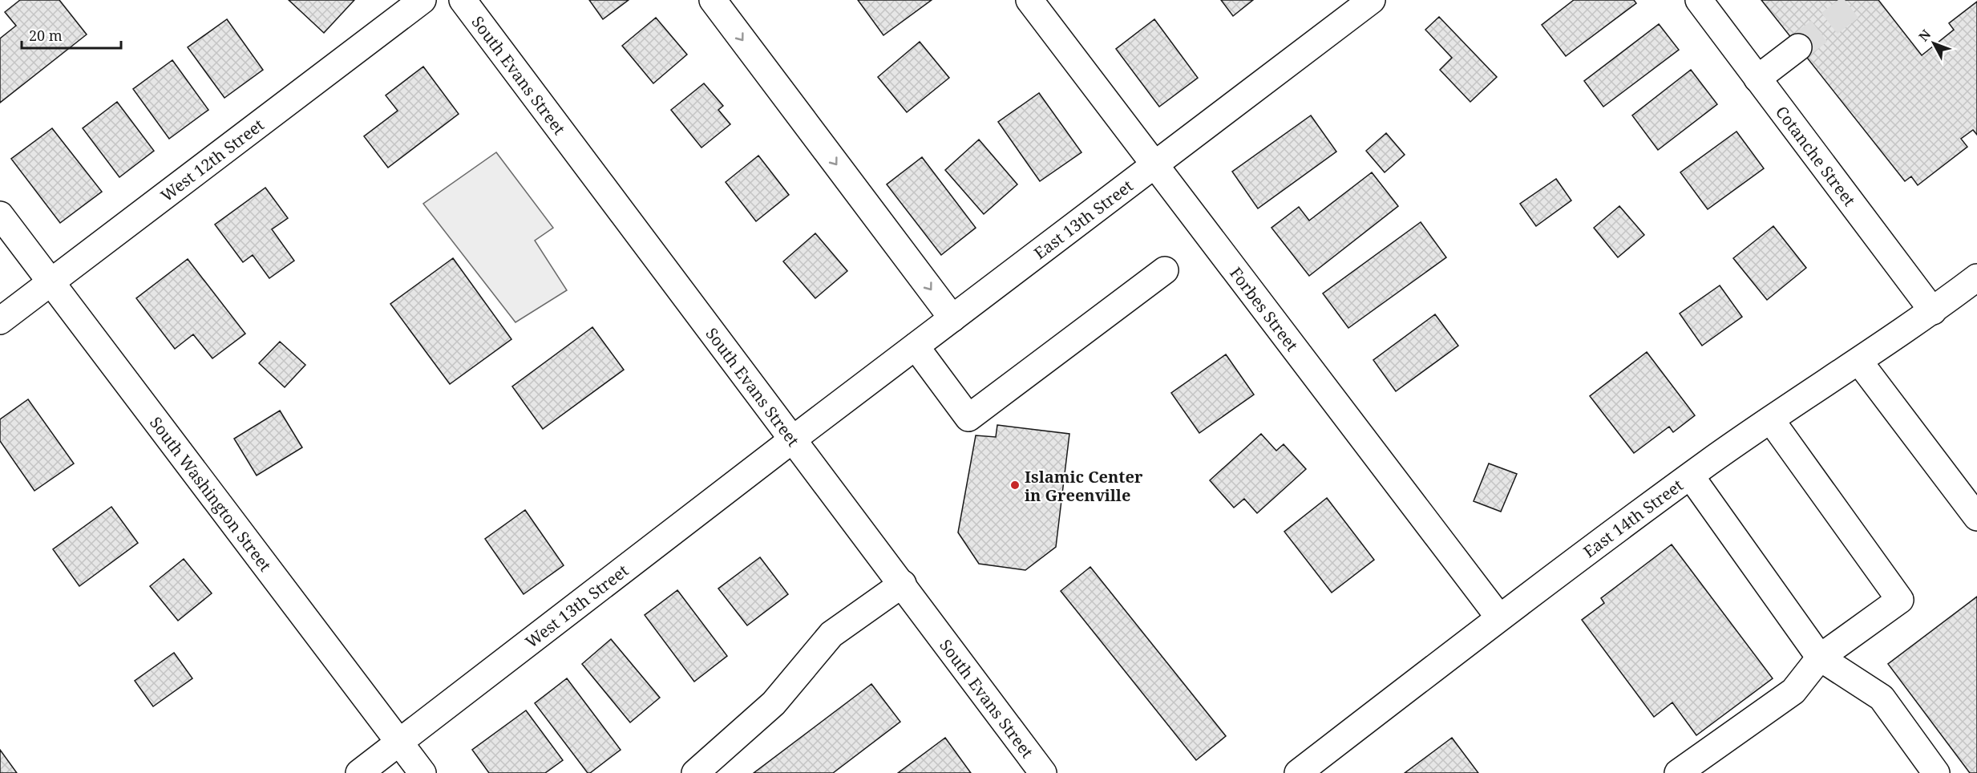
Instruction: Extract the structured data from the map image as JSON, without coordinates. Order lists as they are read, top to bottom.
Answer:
{
  "streets": {
    "street": [
      "South Evans Street",
      "Cotanche Street",
      "West 12th Street",
      "East 13th Street",
      "Forbes Street",
      "South Washington Street",
      "East 14th Street",
      "West 13th Street"
    ]
  },
  "crossings": [
    ["South Evans Street", "East 13th Street"],
    ["South Evans Street", "West 13th Street"],
    ["Cotanche Street", "East 14th Street"],
    ["West 12th Street", "South Washington Street"],
    ["East 13th Street", "Forbes Street"],
    ["East 13th Street", "West 13th Street"],
    ["Forbes Street", "East 14th Street"],
    ["South Washington Street", "West 13th Street"]
  ],
  "places": ["Islamic Center in Greenville"],
  "scale_bar": "20 m",
  "north": "top left"
}
